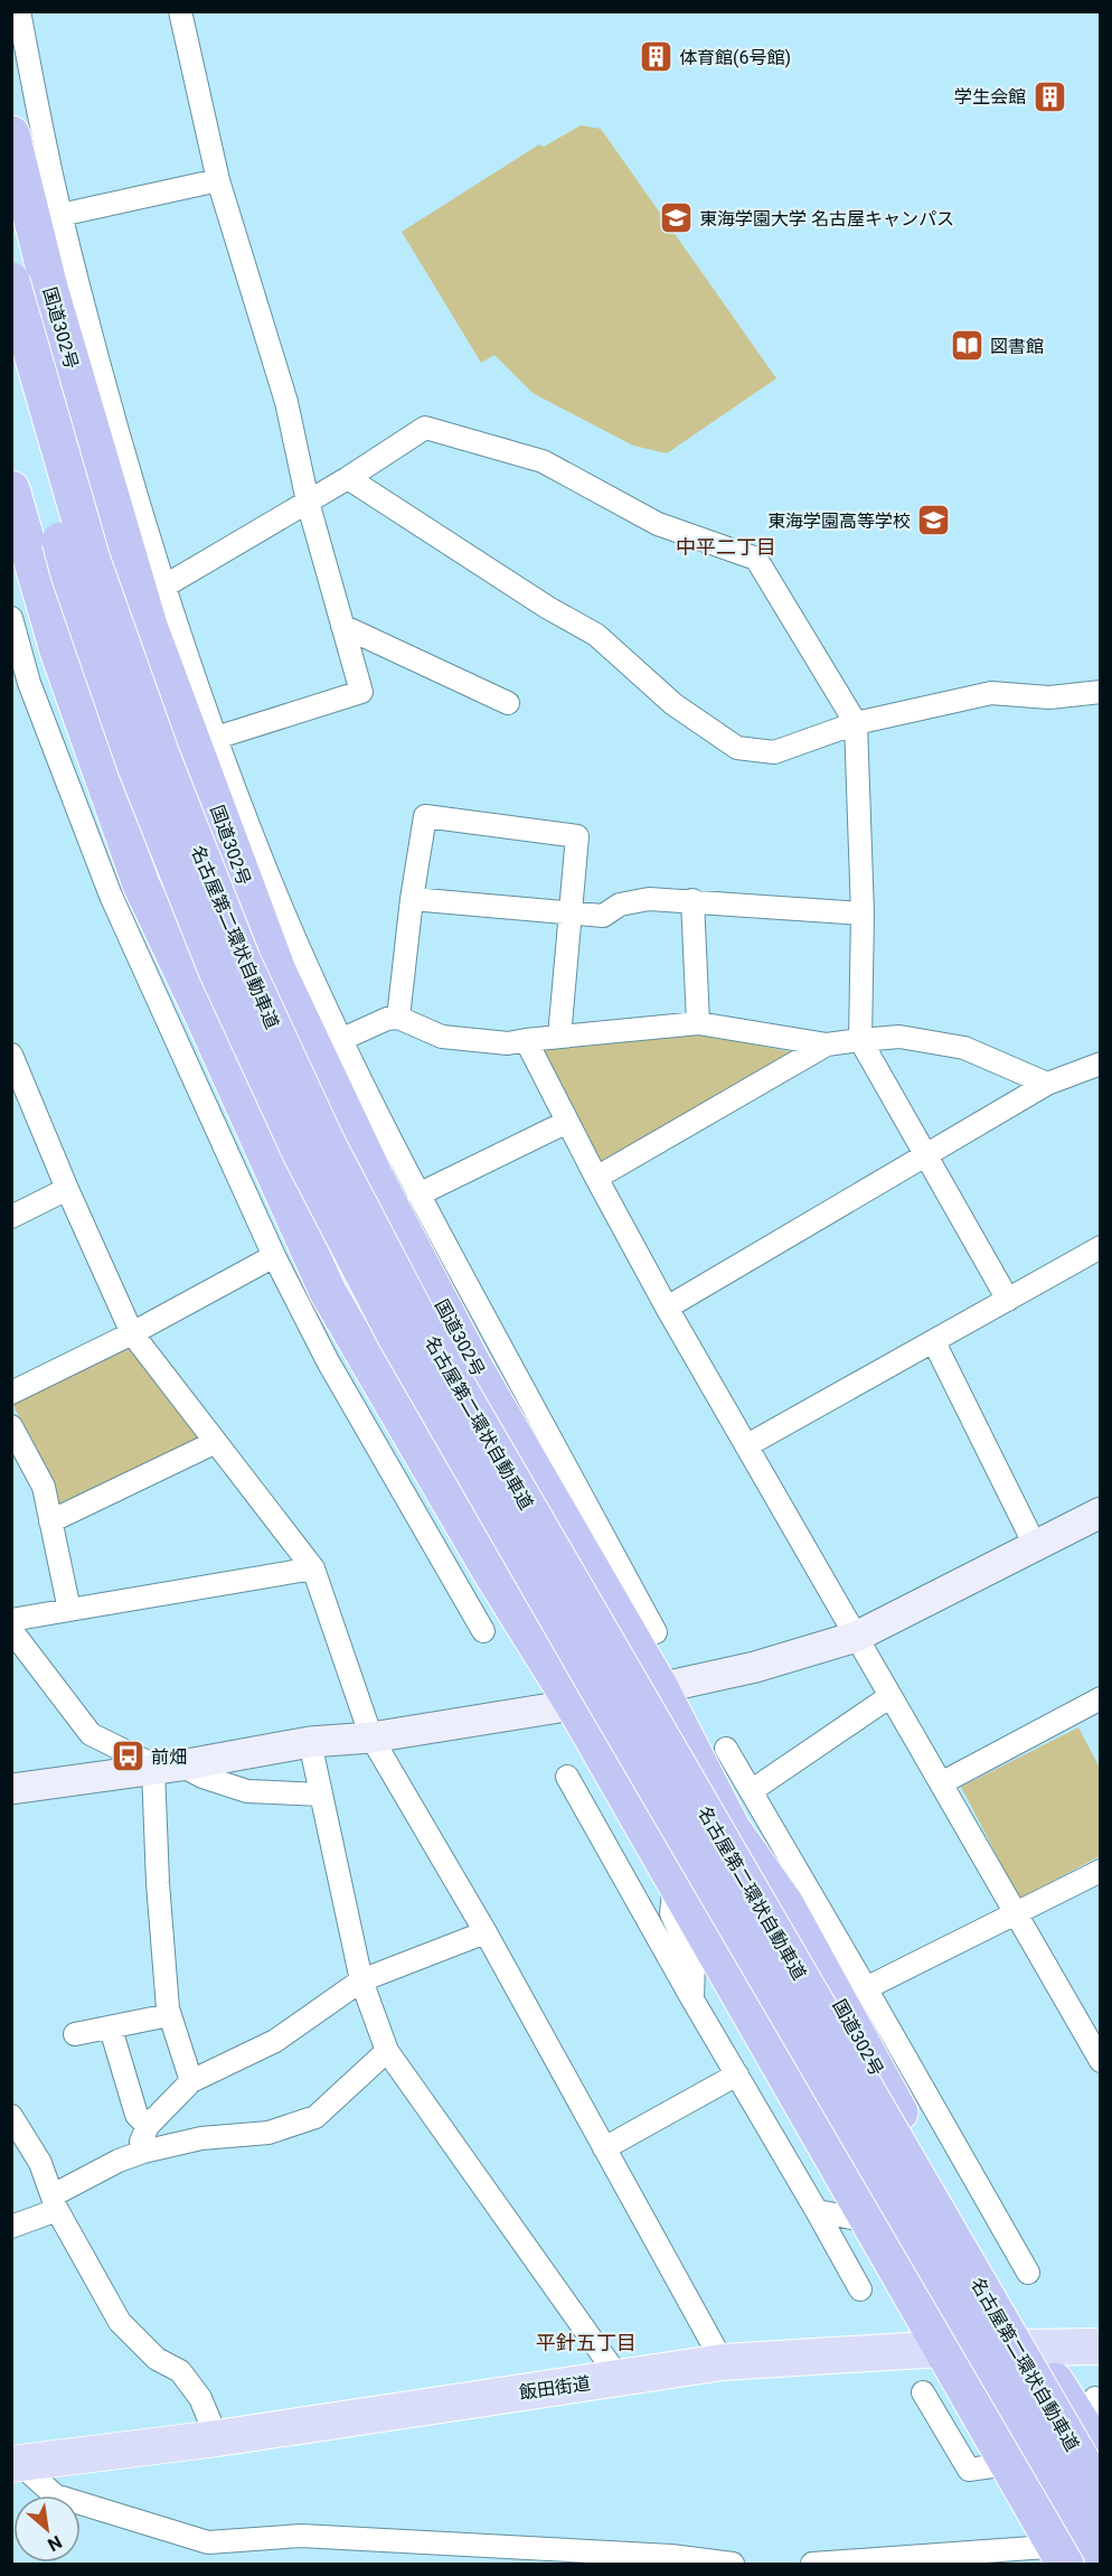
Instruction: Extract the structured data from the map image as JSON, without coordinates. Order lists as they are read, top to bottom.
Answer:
{
  "streets": {
    "highway": ["国道302号", "名古屋第二環状自動車道"],
    "main road": ["飯田街道"]
  },
  "crossings": [
    ["国道302号", "飯田街道"]
  ],
  "districts": ["中平二丁目", "平針五丁目"],
  "places": {
    "building": ["体育館(6号館)", "学生会館"],
    "school or university": ["東海学園大学 名古屋キャンパス", "東海学園高等学校"],
    "library": ["図書館"],
    "bus stop": ["前畑"]
  },
  "north": "bottom right"
}
